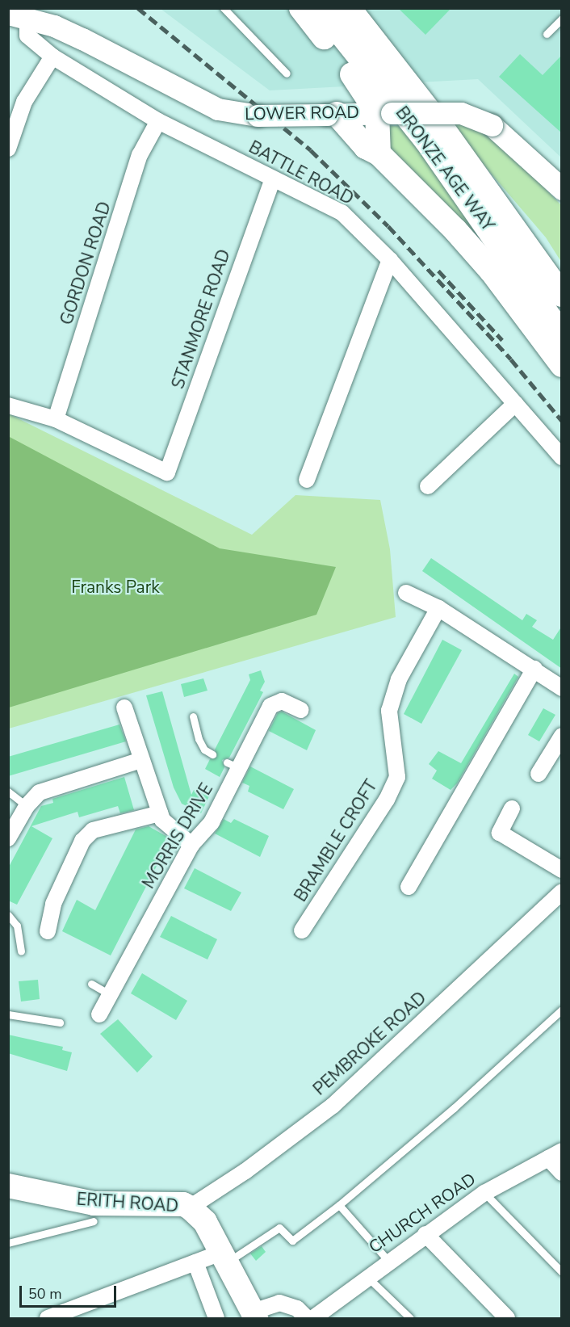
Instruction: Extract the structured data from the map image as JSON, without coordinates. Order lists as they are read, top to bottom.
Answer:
{
  "streets": {
    "main road": ["LOWER ROAD", "BRONZE AGE WAY", "ERITH ROAD"],
    "street": [
      "BATTLE ROAD",
      "GORDON ROAD",
      "STANMORE ROAD",
      "MORRIS DRIVE",
      "BRAMBLE CROFT",
      "PEMBROKE ROAD",
      "CHURCH ROAD"
    ]
  },
  "crossings": [
    ["LOWER ROAD", "BATTLE ROAD"],
    ["BATTLE ROAD", "GORDON ROAD"],
    ["BATTLE ROAD", "STANMORE ROAD"],
    ["GORDON ROAD", "STANMORE ROAD"],
    ["PEMBROKE ROAD", "ERITH ROAD"]
  ],
  "parks": ["Franks Park"],
  "scale_bar": "50 m"
}
